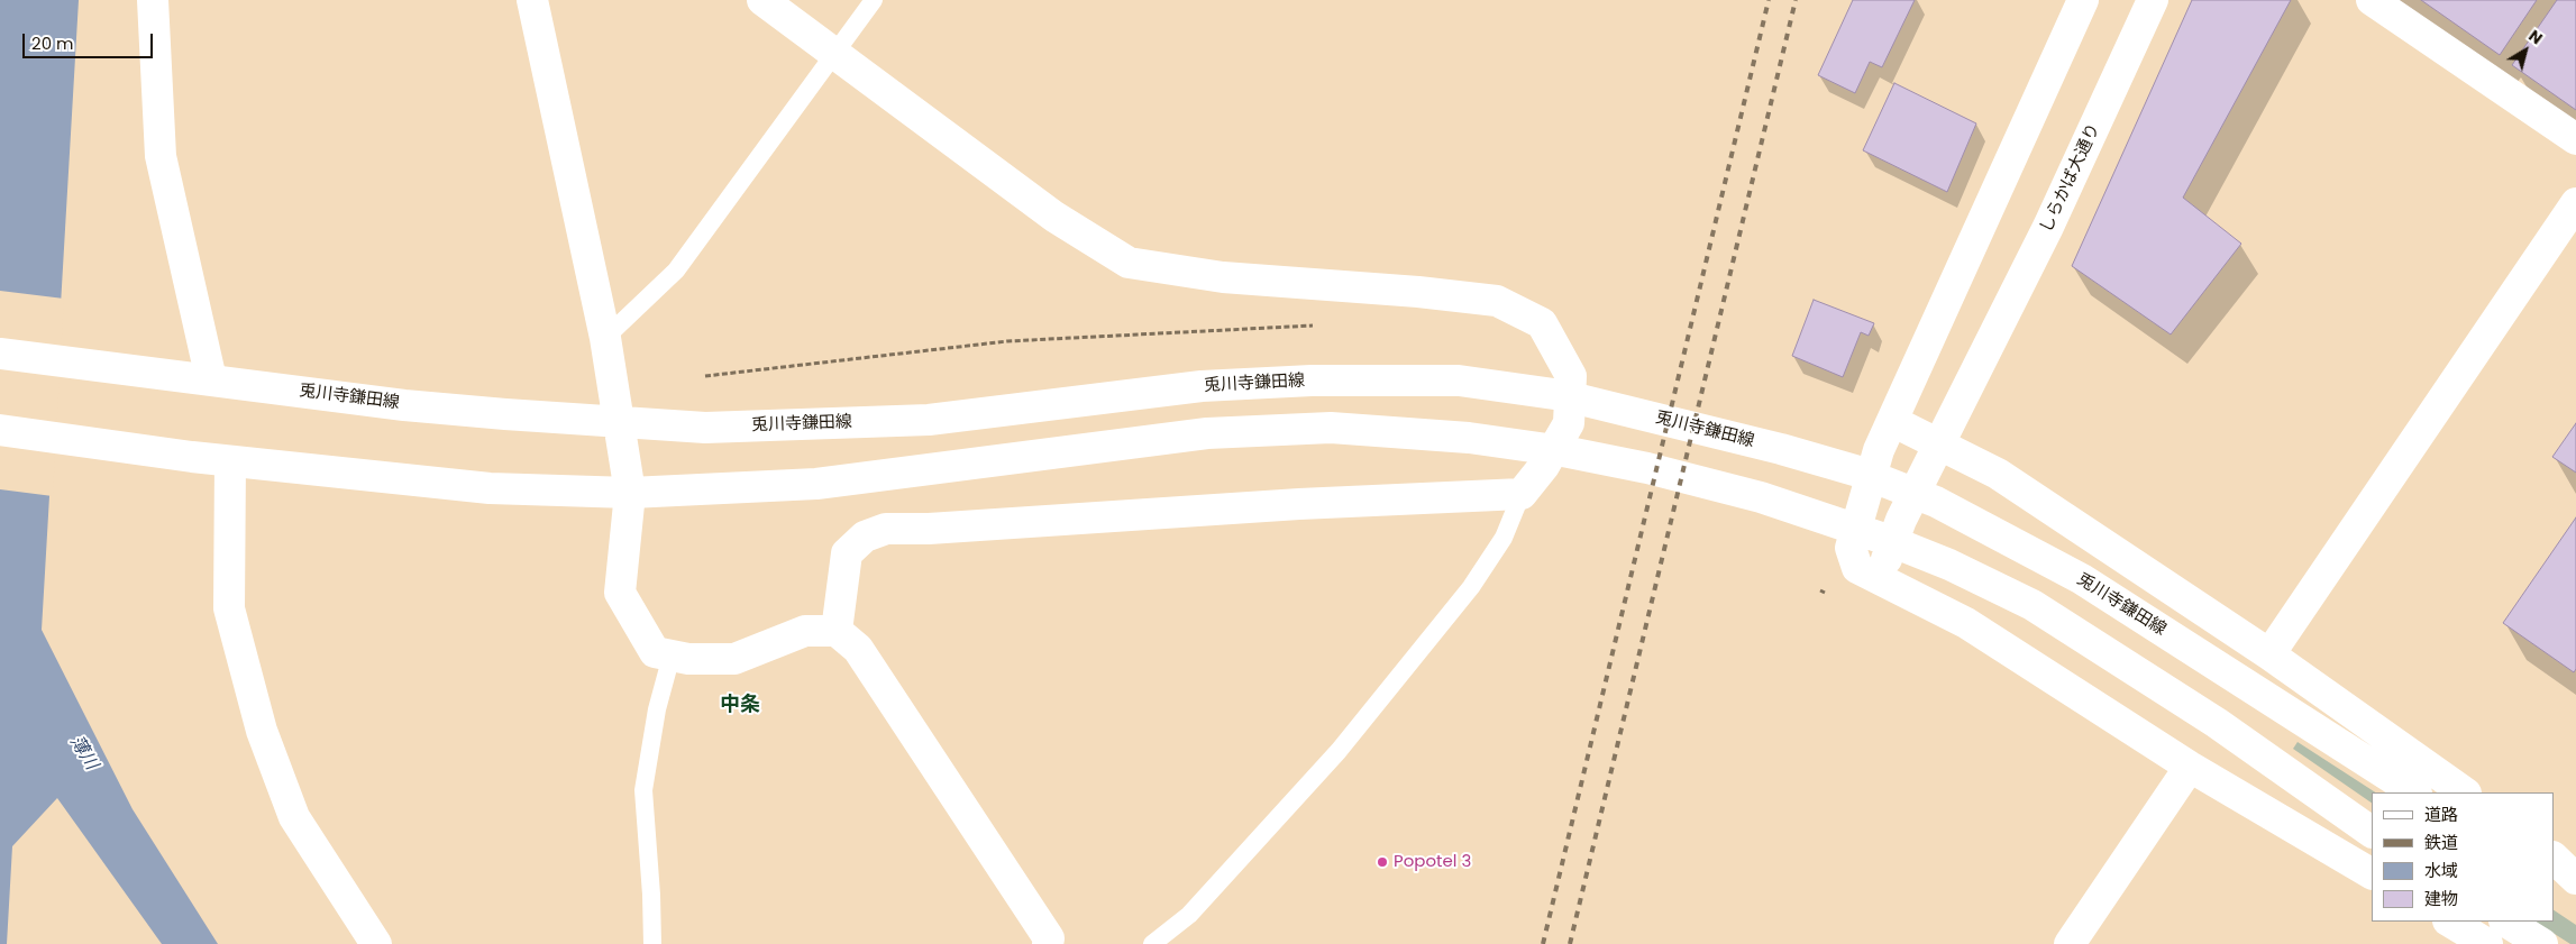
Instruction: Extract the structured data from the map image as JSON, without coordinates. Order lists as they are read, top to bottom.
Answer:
{
  "streets": {
    "street": ["しらかば大通り", "兎川寺鎌田線"]
  },
  "districts": ["中条"],
  "water": ["薄川"],
  "places": ["Popotel 3"],
  "legend": [
    "道路",
    "鉄道",
    "水域",
    "建物"
  ],
  "scale_bar": "20 m",
  "north": "top right"
}
